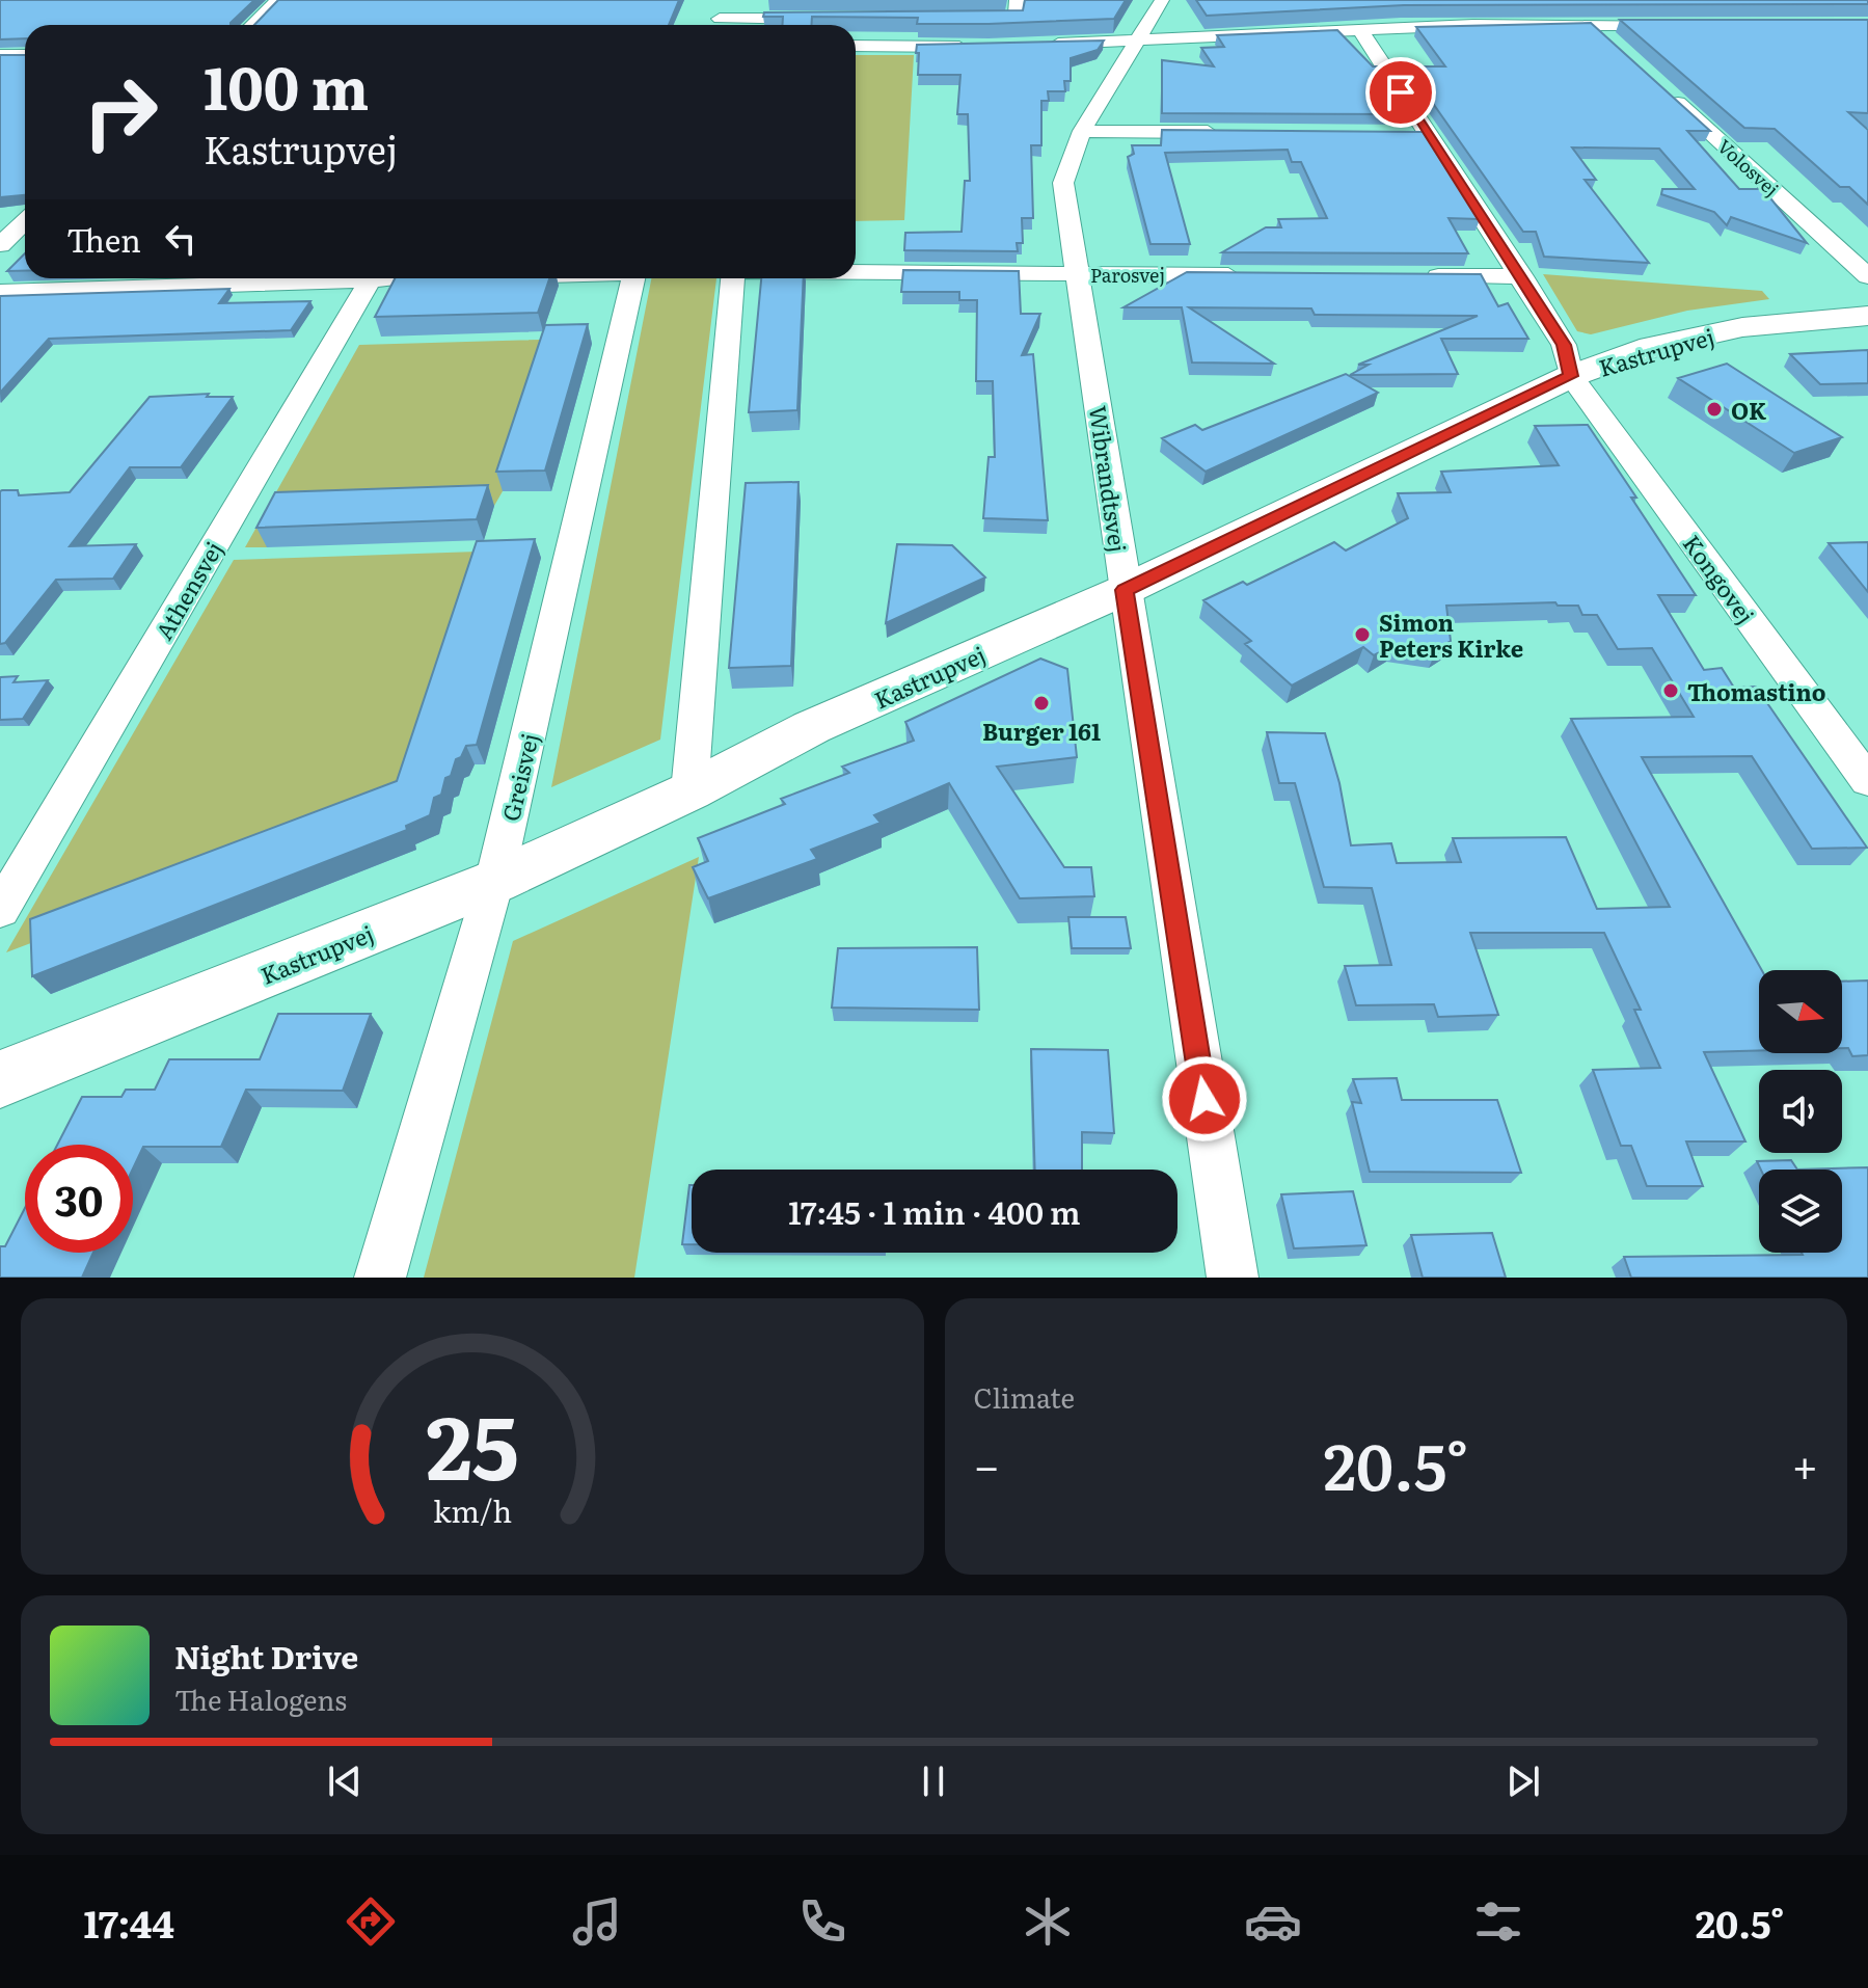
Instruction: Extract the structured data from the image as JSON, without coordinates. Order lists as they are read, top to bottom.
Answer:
{
  "streets": {
    "street": [
      "Volosvej",
      "Parosvej",
      "Kastrupvej",
      "Wibrandtsvej",
      "Kongovej",
      "Athensvej",
      "Greisvej"
    ]
  },
  "crossings": [
    ["Parosvej", "Wibrandtsvej"],
    ["Kastrupvej", "Wibrandtsvej"],
    ["Kastrupvej", "Kongovej"],
    ["Kastrupvej", "Greisvej"]
  ],
  "places": [
    "OK",
    "Simon Peters Kirke",
    "Thomastino",
    "Burger 161"
  ],
  "north": "right",
  "page": {
    "turn": ["100 m", "Kastrupvej"],
    "then": "Then",
    "limit": "30",
    "trip": "17:45 · 1 min · 400 m",
    "tile": "Climate",
    "heat": ["−", "20.5°", "+"],
    "song": ["Night Drive", "The Halogens"],
    "tabs": ["17:44", "20.5°"],
    "gauge": ["25", "km/h"]
  }
}
